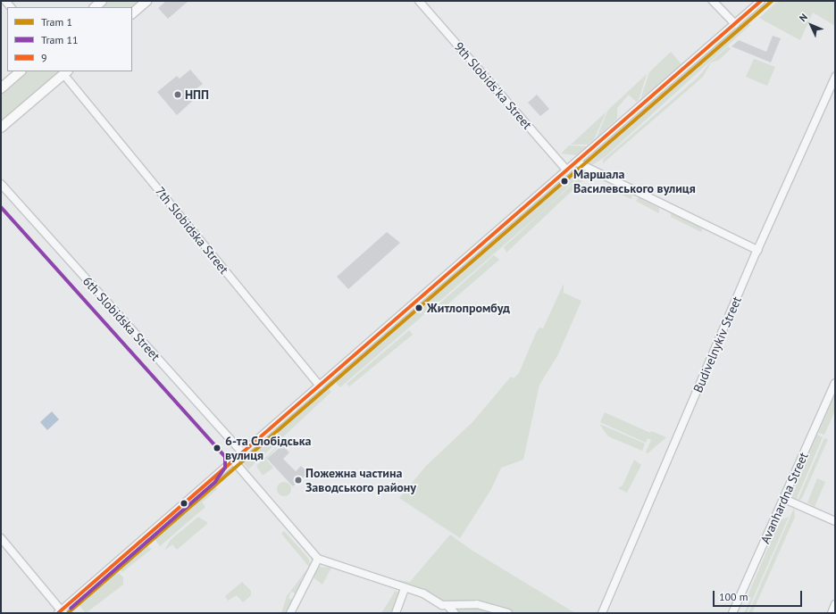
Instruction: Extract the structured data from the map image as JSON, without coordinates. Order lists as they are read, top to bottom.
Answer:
{
  "streets": {
    "street": [
      "9th Slobids'ka Street",
      "7th Slobidska Street",
      "6th Slobidska Street",
      "Budivelnykiv Street",
      "Avanhardna Street"
    ]
  },
  "places": [
    "НПП",
    "Маршала Василевського вулиця",
    "Житлопромбуд",
    "6-та Слобідська вулиця",
    "Пожежна частина Заводського району"
  ],
  "lines": ["tram line 1", "transit line 9", "tram line 11"],
  "legend": ["Tram 1", "Tram 11", "9"],
  "scale_bar": "100 m",
  "north": "top left"
}
